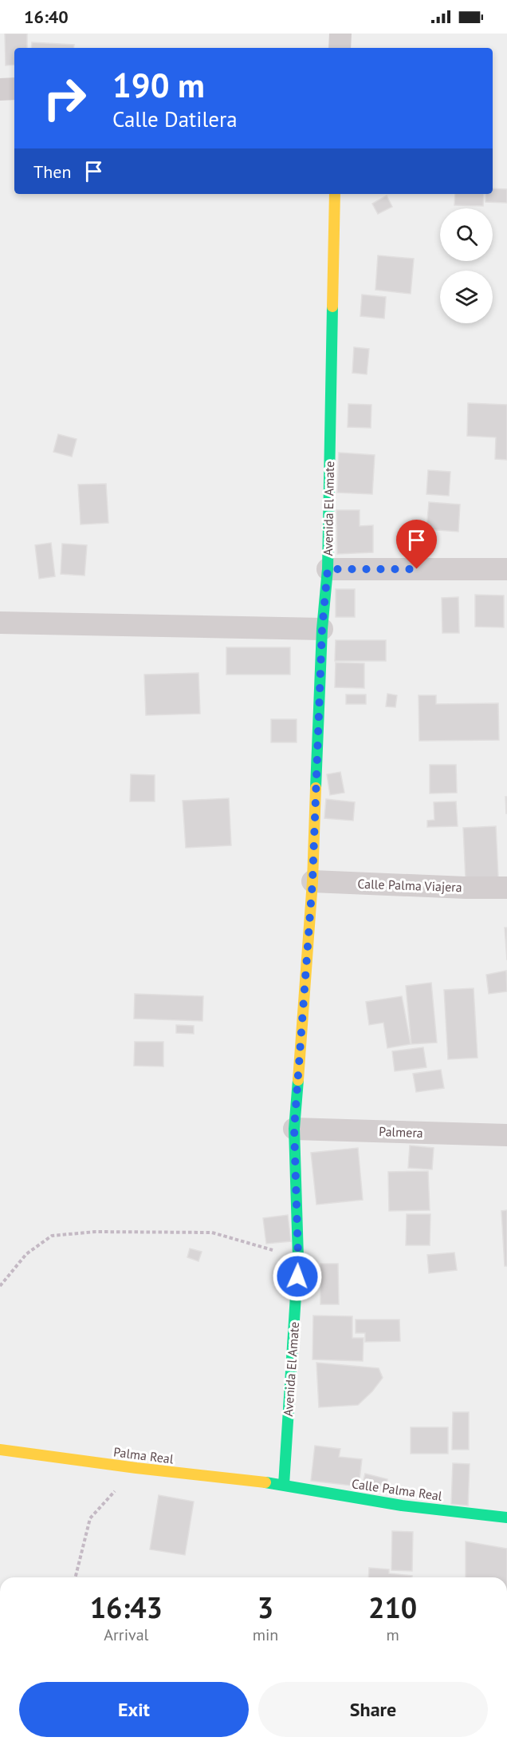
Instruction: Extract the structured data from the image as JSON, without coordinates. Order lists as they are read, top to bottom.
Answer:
{
  "streets": {
    "street": [
      "Avenida El Amate",
      "Calle Palma Viajera",
      "Palmera",
      "Palma Real",
      "Calle Palma Real"
    ]
  },
  "crossings": [
    ["Avenida El Amate", "Calle Palma Viajera"],
    ["Avenida El Amate", "Palmera"],
    ["Avenida El Amate", "Palma Real"],
    ["Avenida El Amate", "Calle Palma Real"],
    ["Palma Real", "Calle Palma Real"]
  ],
  "page": {
    "status": "16:40",
    "turn": ["190 m", "Calle Datilera"],
    "then": "Then",
    "eta": [
      "16:43",
      "Arrival",
      "3",
      "min",
      "210",
      "m"
    ],
    "buttons": ["Exit", "Share"]
  }
}
